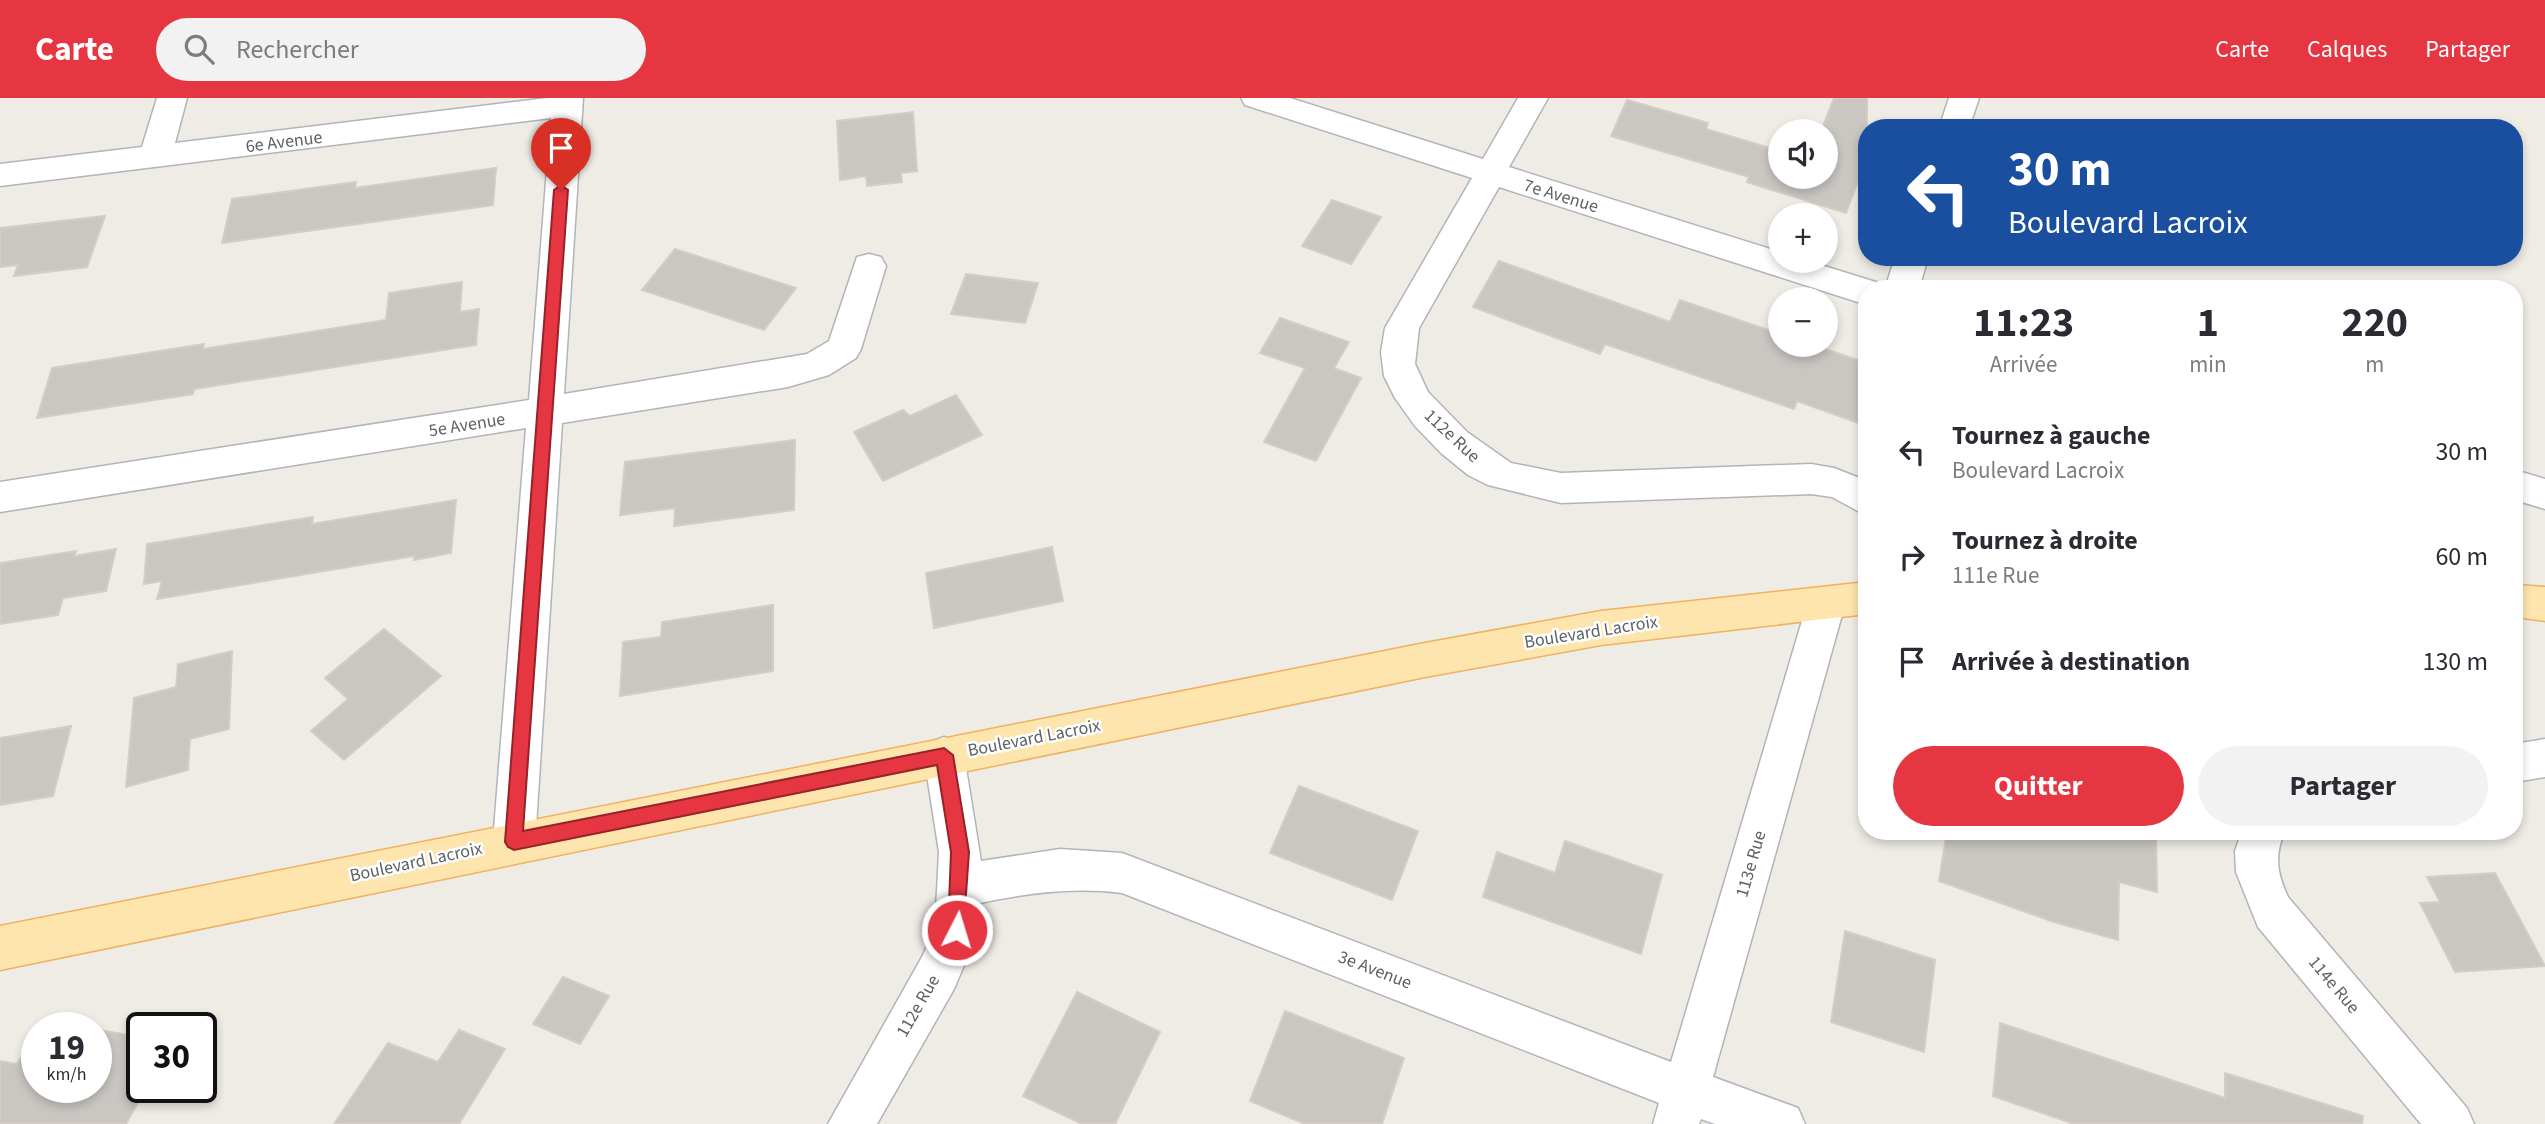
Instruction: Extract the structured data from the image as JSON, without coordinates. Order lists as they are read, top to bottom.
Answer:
{
  "streets": {
    "main road": ["Boulevard Lacroix"],
    "street": [
      "6e Avenue",
      "7e Avenue",
      "5e Avenue",
      "112e Rue",
      "113e Rue",
      "3e Avenue",
      "114e Rue"
    ]
  },
  "crossings": [
    ["7e Avenue", "112e Rue"],
    ["112e Rue", "Boulevard Lacroix"],
    ["112e Rue", "3e Avenue"],
    ["Boulevard Lacroix", "113e Rue"],
    ["113e Rue", "3e Avenue"]
  ],
  "page": {
    "header": "Carte",
    "search": "Rechercher",
    "nav": ["Carte", "Calques", "Partager"],
    "map_buttons": ["+", "−"],
    "turn": ["30 m", "Boulevard Lacroix"],
    "eta": [
      "11:23",
      "Arrivée",
      "1",
      "min",
      "220",
      "m"
    ],
    "list": [
      {
        "name": "Tournez à gauche",
        "note": "Boulevard Lacroix",
        "value": "30 m"
      },
      {
        "name": "Tournez à droite",
        "note": "111e Rue",
        "value": "60 m"
      },
      {
        "name": "Arrivée à destination",
        "value": "130 m"
      }
    ],
    "buttons": ["Quitter", "Partager"],
    "speed": "19 km/h",
    "limit": "30"
  }
}
